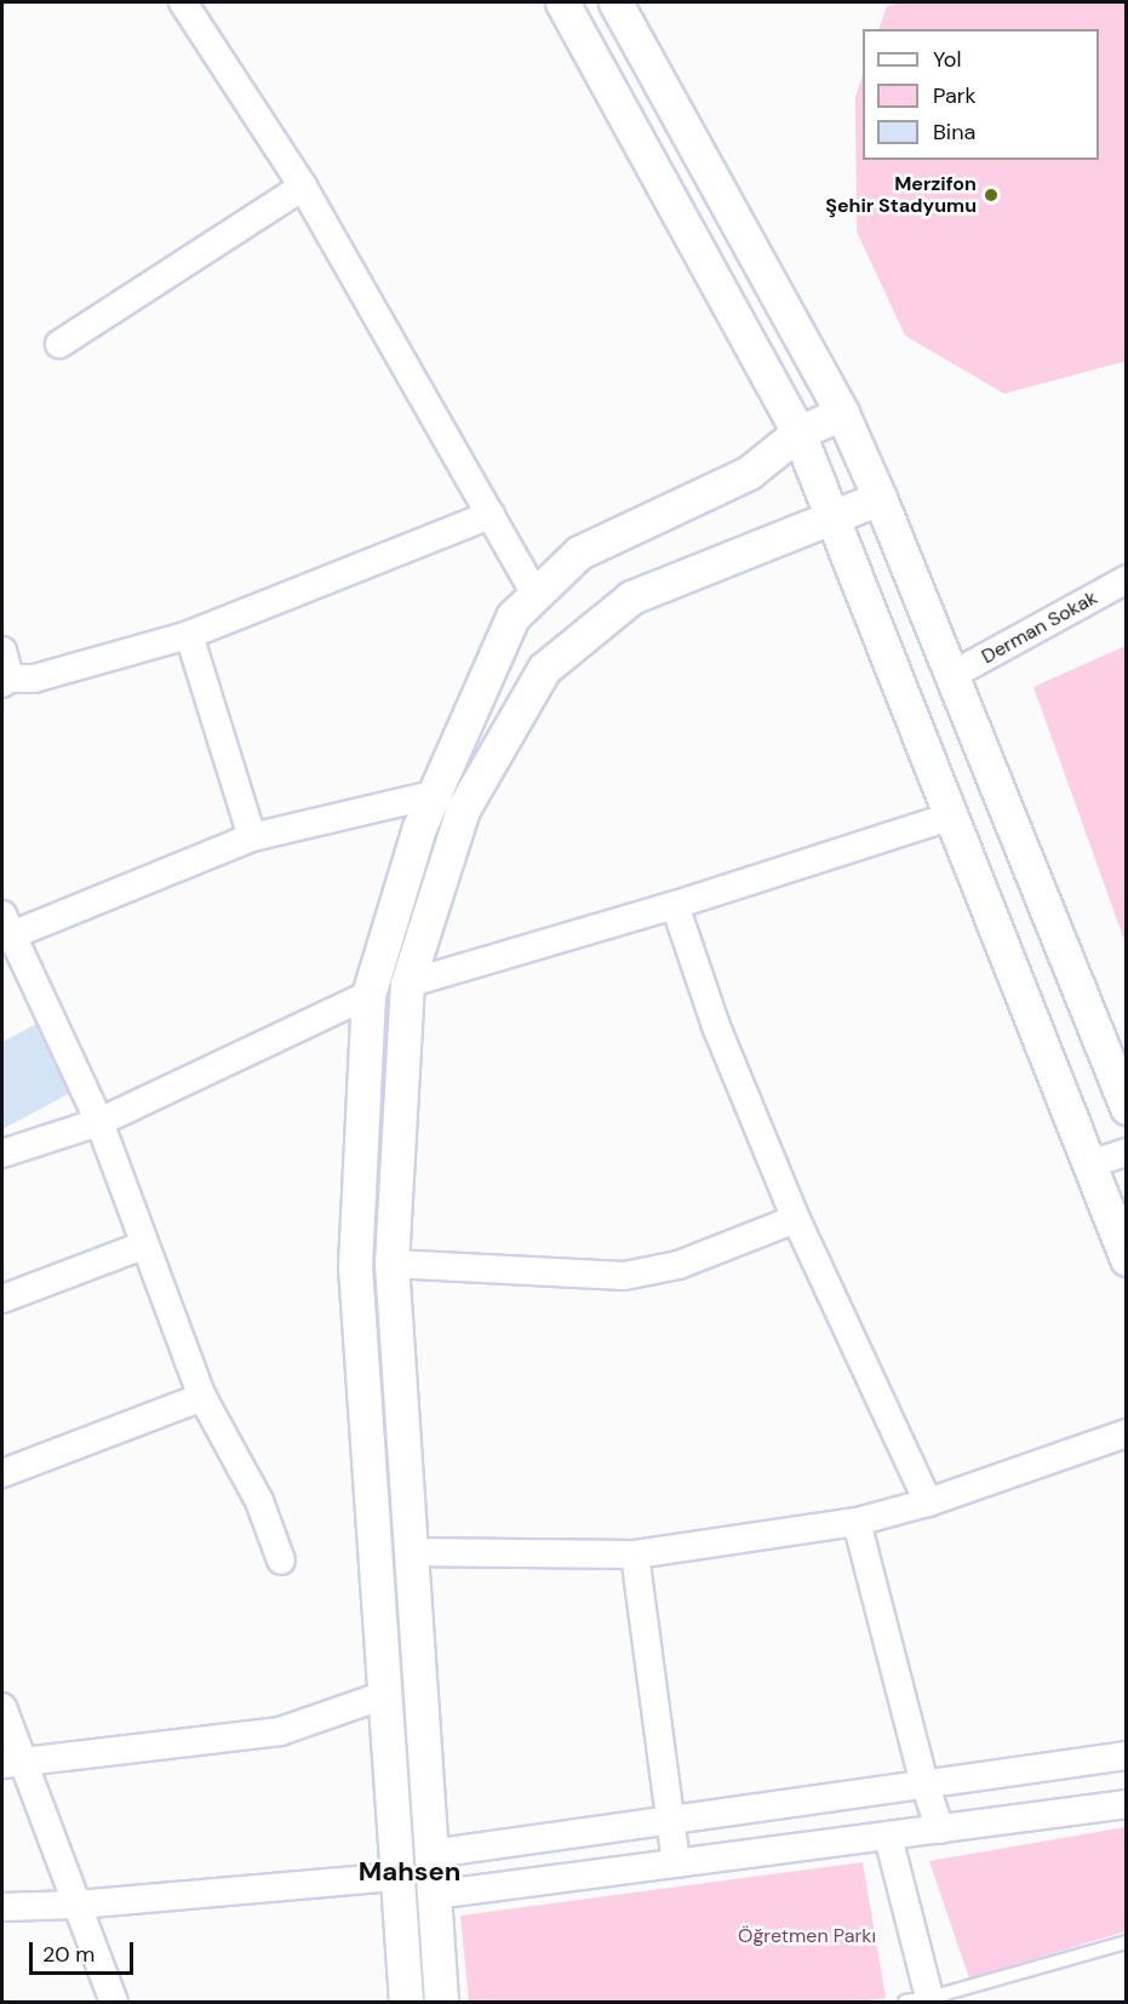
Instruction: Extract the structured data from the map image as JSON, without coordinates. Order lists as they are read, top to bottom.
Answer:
{
  "streets": {
    "street": ["Derman Sokak"]
  },
  "districts": ["Mahsen"],
  "parks": ["Öğretmen Parkı"],
  "places": ["Merzifon Şehir Stadyumu"],
  "legend": ["Yol", "Park", "Bina"],
  "scale_bar": "20 m"
}
